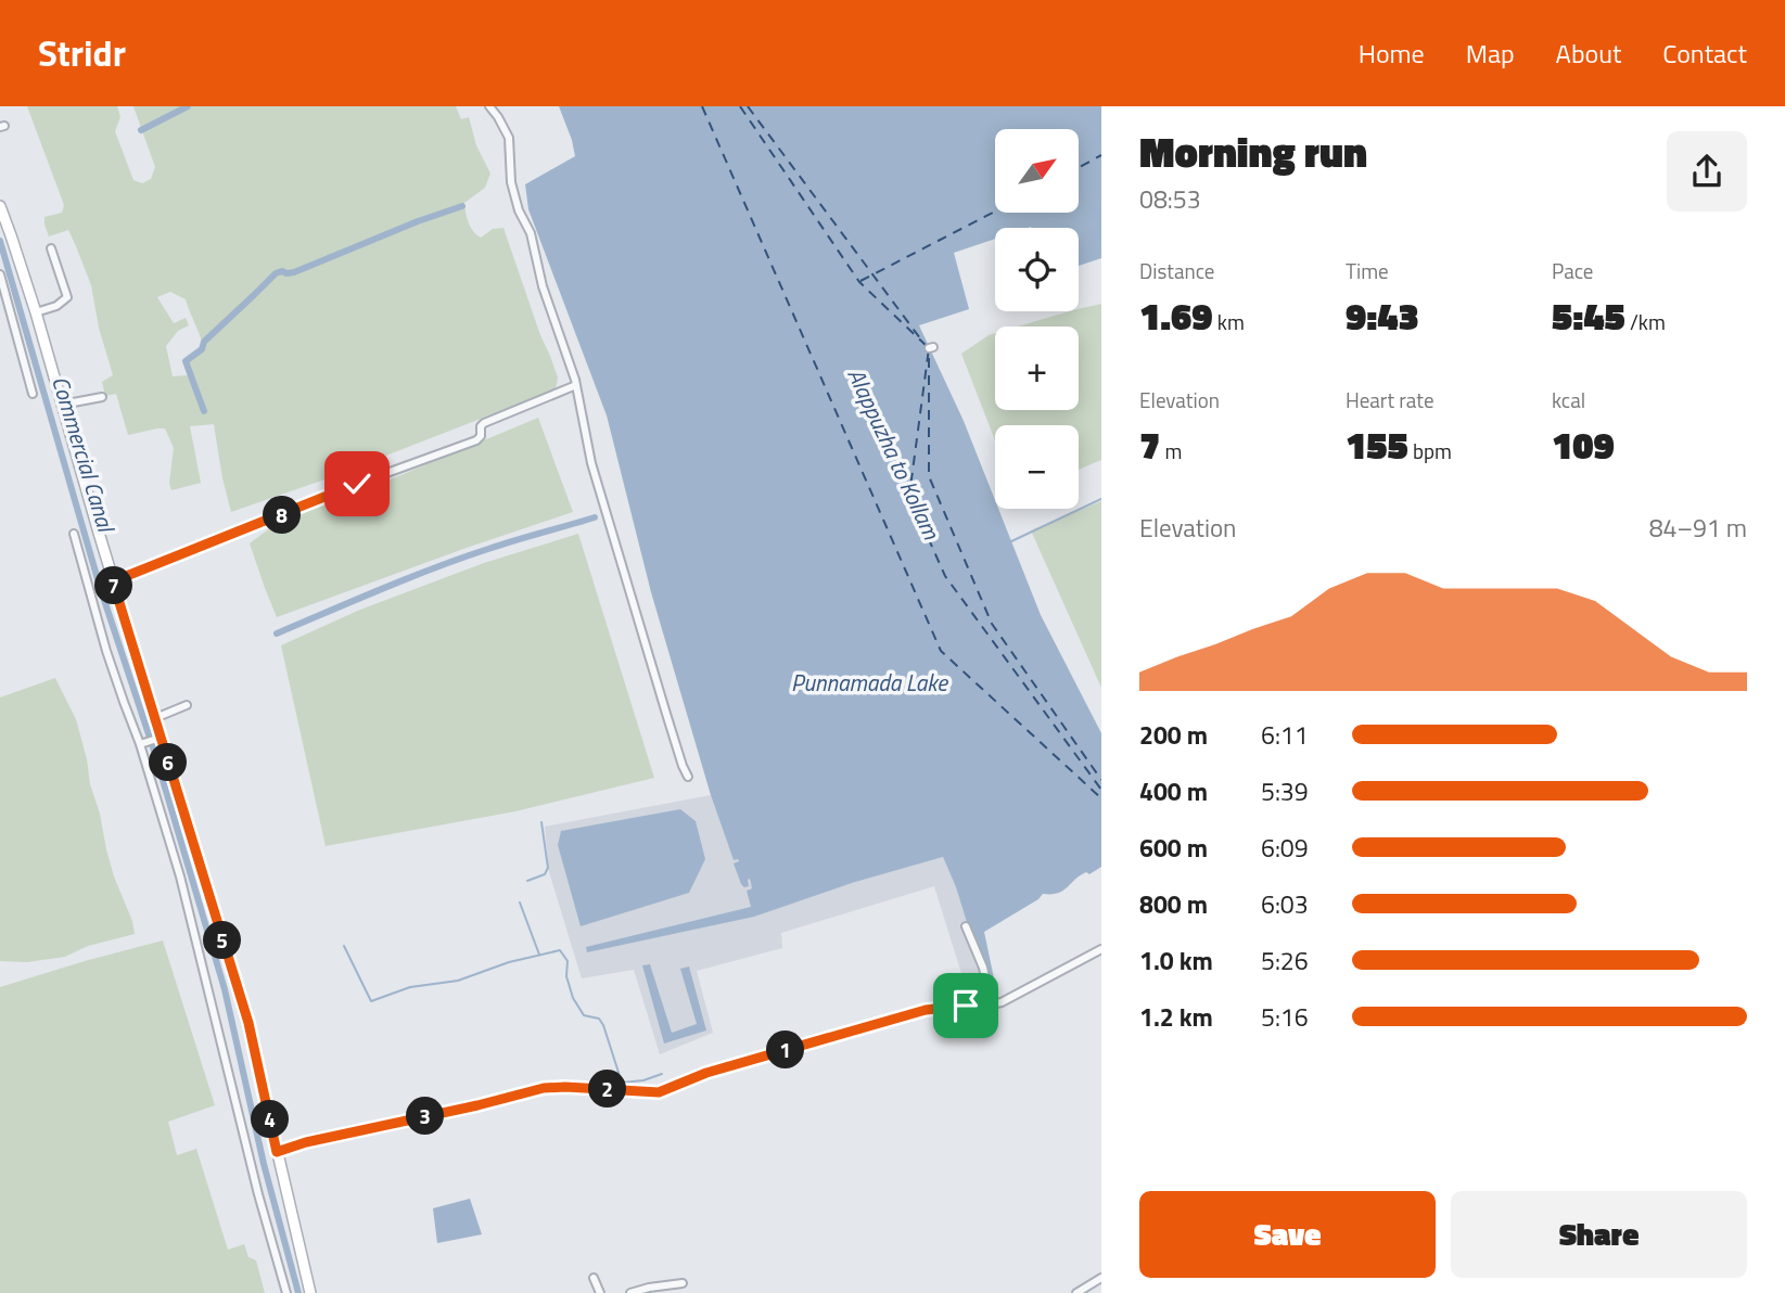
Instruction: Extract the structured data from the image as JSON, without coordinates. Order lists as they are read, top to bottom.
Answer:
{
  "water": ["Commercial Canal", "Alappuzha to Kollam", "Punnamada Lake"],
  "north": "top right",
  "page": {
    "header": "Stridr",
    "nav": [
      "Home",
      "Map",
      "About",
      "Contact"
    ],
    "heading": ["Morning run", "08:53"],
    "map_buttons": ["+", "−"],
    "stats": [
      ["Distance", "1.69 km"],
      ["Time", "9:43"],
      ["Pace", "5:45 /km"],
      ["Elevation", "7 m"],
      ["Heart rate", "155 bpm"],
      ["kcal", "109"]
    ],
    "chart": ["Elevation", "84–91 m"],
    "pins": [
      "8",
      "7",
      "6",
      "5",
      "1",
      "2",
      "3",
      "4"
    ],
    "list": [
      {
        "name": "200 m",
        "note": "6:11"
      },
      {
        "name": "400 m",
        "note": "5:39"
      },
      {
        "name": "600 m",
        "note": "6:09"
      },
      {
        "name": "800 m",
        "note": "6:03"
      },
      {
        "name": "1.0 km",
        "note": "5:26"
      },
      {
        "name": "1.2 km",
        "note": "5:16"
      }
    ],
    "buttons": ["Save", "Share"]
  }
}
